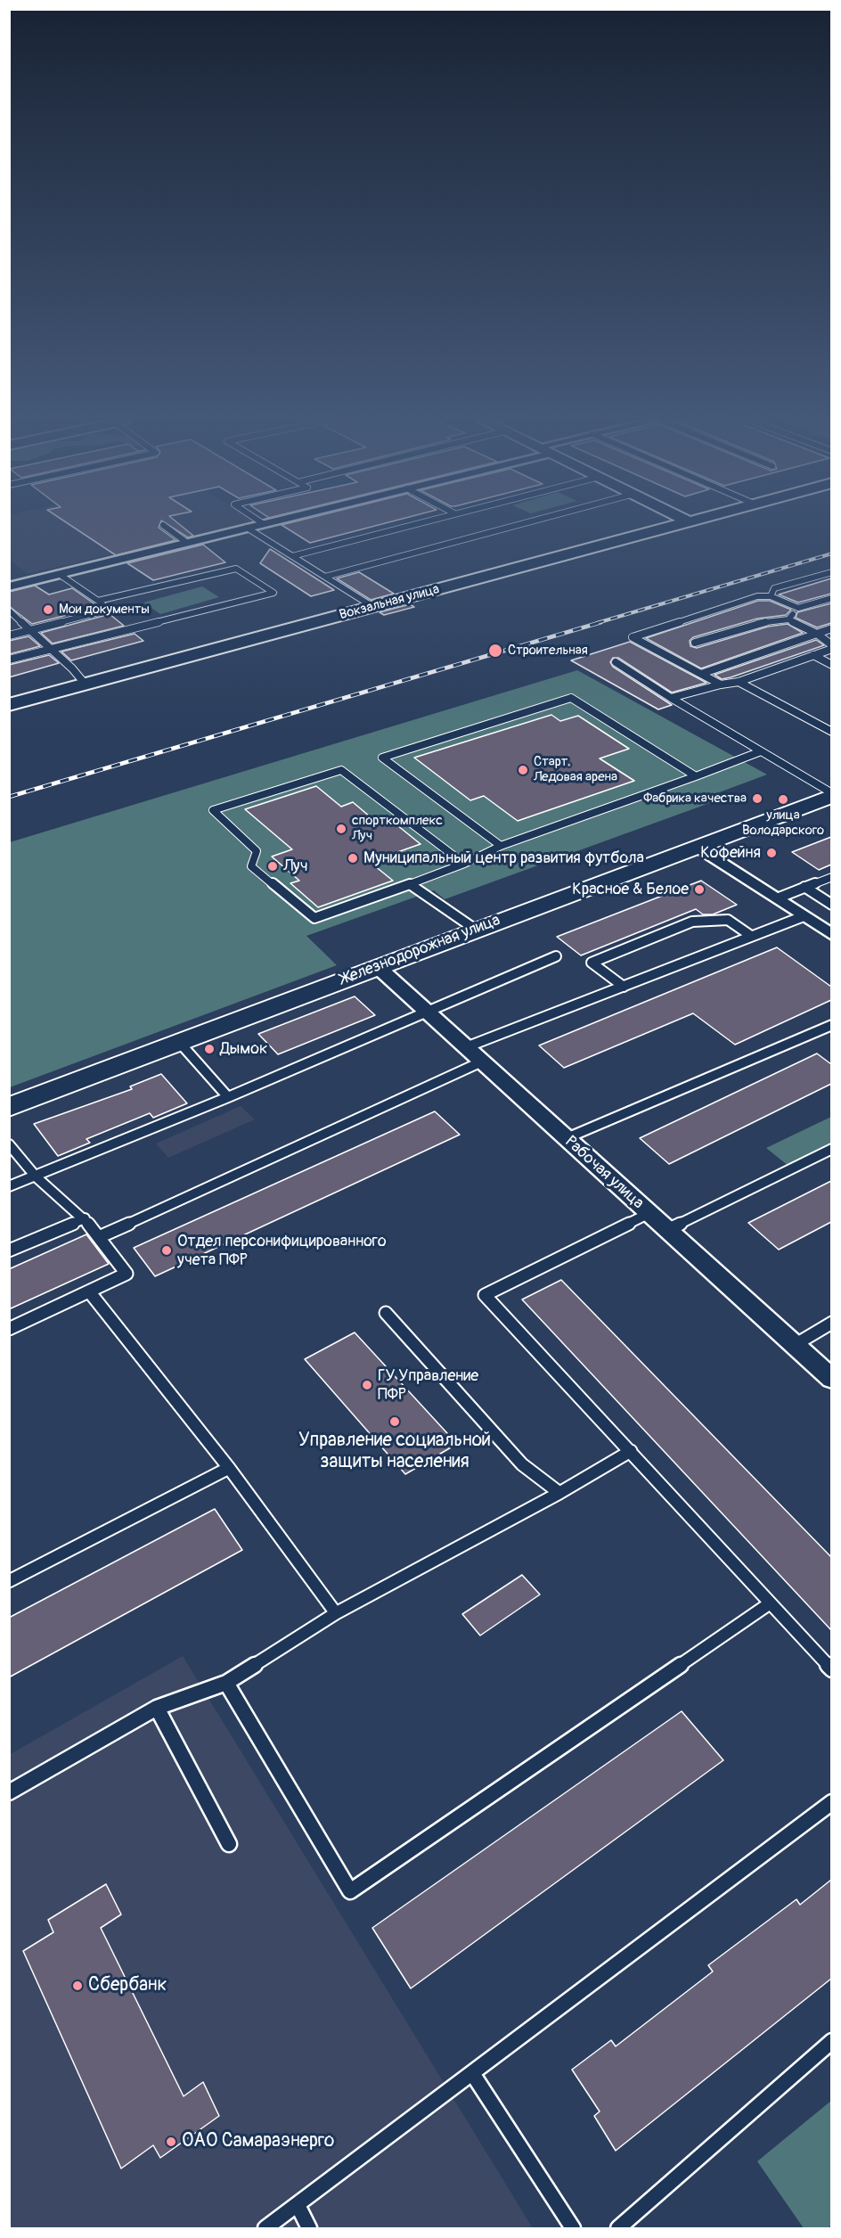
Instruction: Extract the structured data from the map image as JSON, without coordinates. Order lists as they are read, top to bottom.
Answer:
{
  "streets": {
    "street": ["Вокзальная улица", "Железнодорожная улица", "Рабочая улица"]
  },
  "crossings": [
    ["Железнодорожная улица", "Рабочая улица"]
  ],
  "places": [
    "Мои документы",
    "Строительная",
    "Старт. Ледовая арена",
    "Фабрика качества",
    "улица Володарского",
    "спорткомплекс Луч",
    "Кофейня",
    "Муниципальный центр развития футбола",
    "Луч",
    "Красное & Белое",
    "Дымок",
    "Отдел персонифицированного учета ПФР",
    "ГУ Управление ПФР",
    "Управление социальной защиты населения",
    "Сбербанк",
    "ОАО Самараэнерго"
  ]
}
